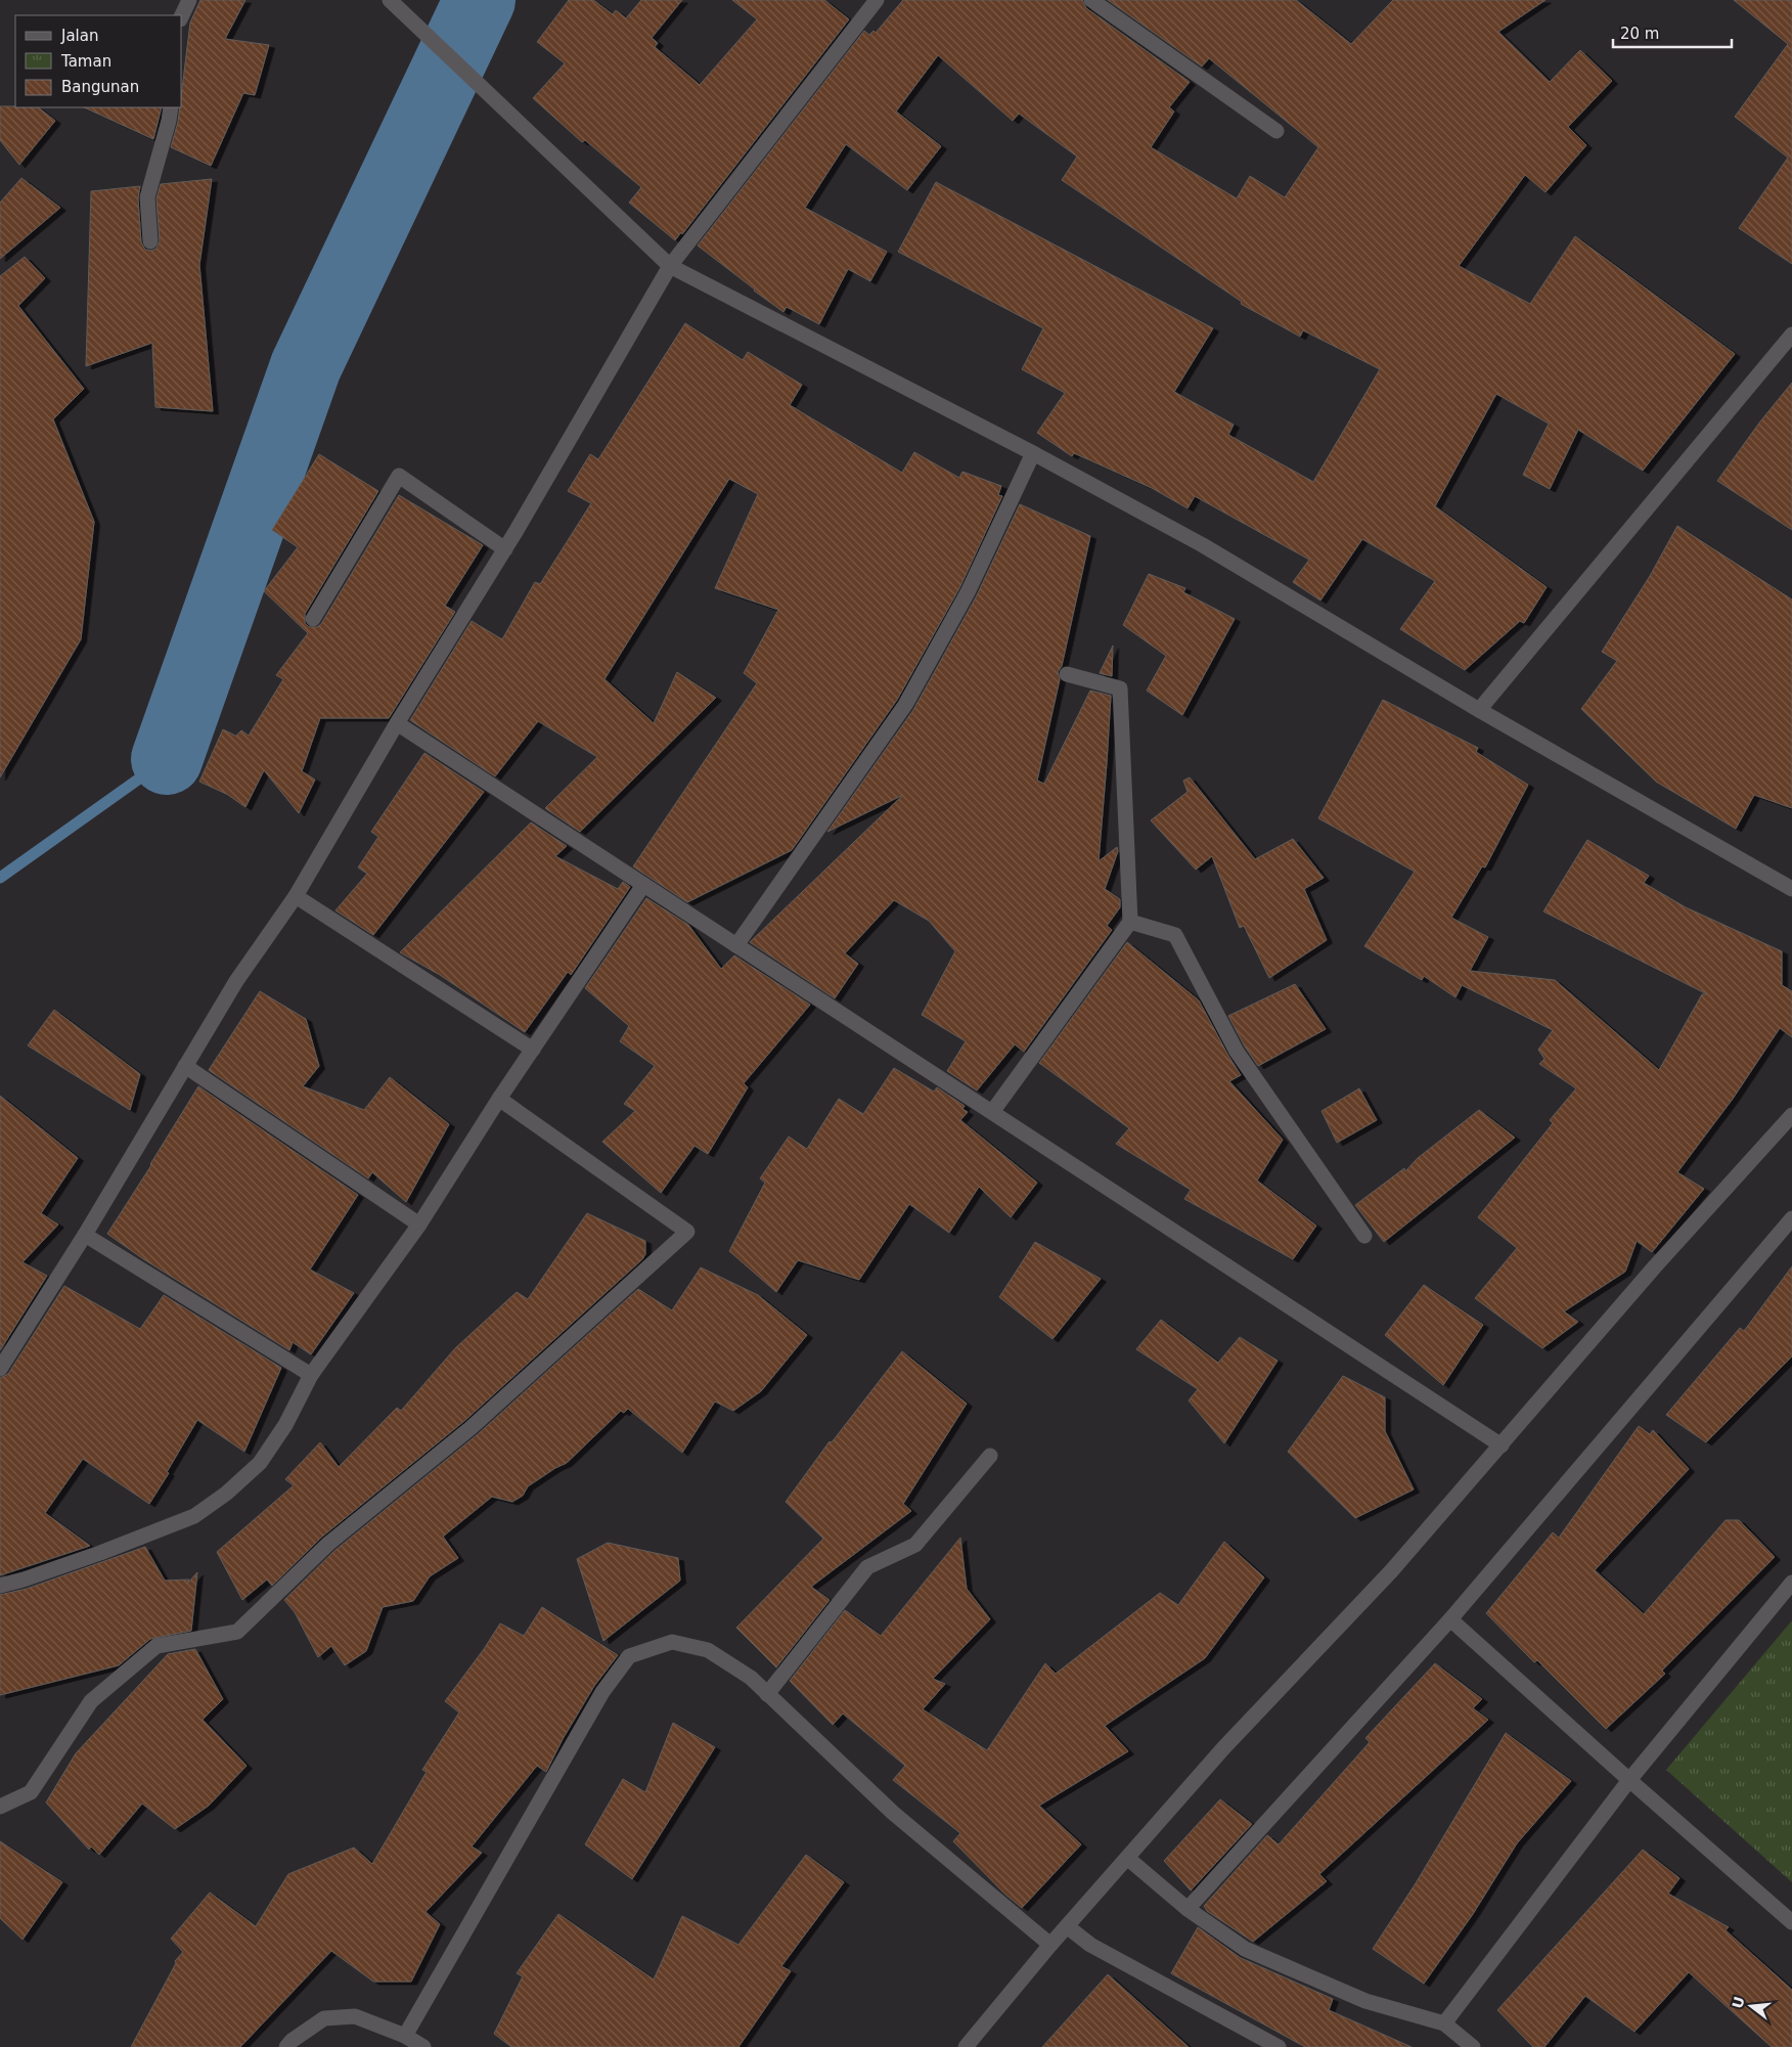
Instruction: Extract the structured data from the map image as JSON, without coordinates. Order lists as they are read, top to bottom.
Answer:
{
  "legend": ["Jalan", "Taman", "Bangunan"],
  "scale_bar": "20 m",
  "north": "left"
}
